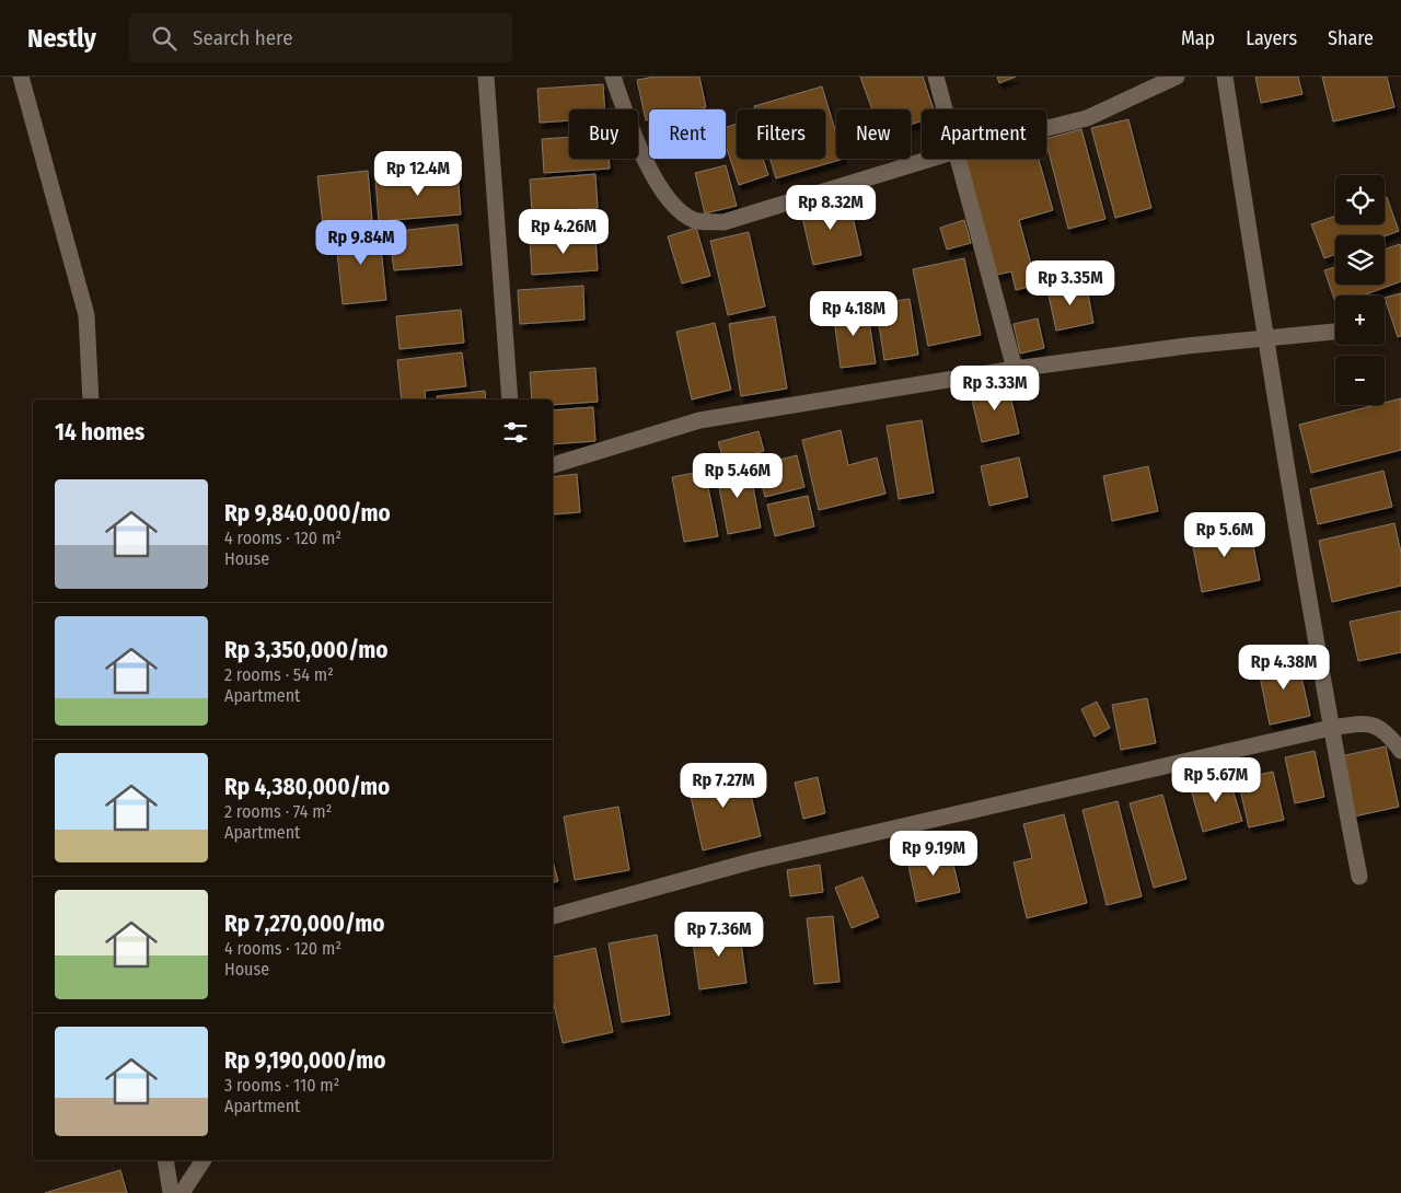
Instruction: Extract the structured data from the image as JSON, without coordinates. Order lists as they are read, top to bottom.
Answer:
{
  "page": {
    "header": "Nestly",
    "search": "Search here",
    "nav": ["Map", "Layers", "Share"],
    "chip": [
      "Buy",
      "Rent",
      "Filters",
      "New",
      "Apartment"
    ],
    "price": [
      "Rp 12.4M",
      "Rp 8.32M",
      "Rp 4.26M",
      "Rp 9.84M",
      "Rp 3.35M",
      "Rp 4.18M",
      "Rp 3.33M",
      "Rp 5.46M",
      "Rp 5.6M",
      "Rp 4.38M",
      "Rp 5.67M",
      "Rp 7.27M",
      "Rp 9.19M",
      "Rp 7.36M"
    ],
    "map_buttons": ["+", "−"],
    "heading": "14 homes",
    "list": [
      {
        "name": "Rp 9,840,000/mo",
        "note": "4 rooms · 120 m² · House"
      },
      {
        "name": "Rp 3,350,000/mo",
        "note": "2 rooms · 54 m² · Apartment"
      },
      {
        "name": "Rp 4,380,000/mo",
        "note": "2 rooms · 74 m² · Apartment"
      },
      {
        "name": "Rp 7,270,000/mo",
        "note": "4 rooms · 120 m² · House"
      },
      {
        "name": "Rp 9,190,000/mo",
        "note": "3 rooms · 110 m² · Apartment"
      }
    ]
  }
}
